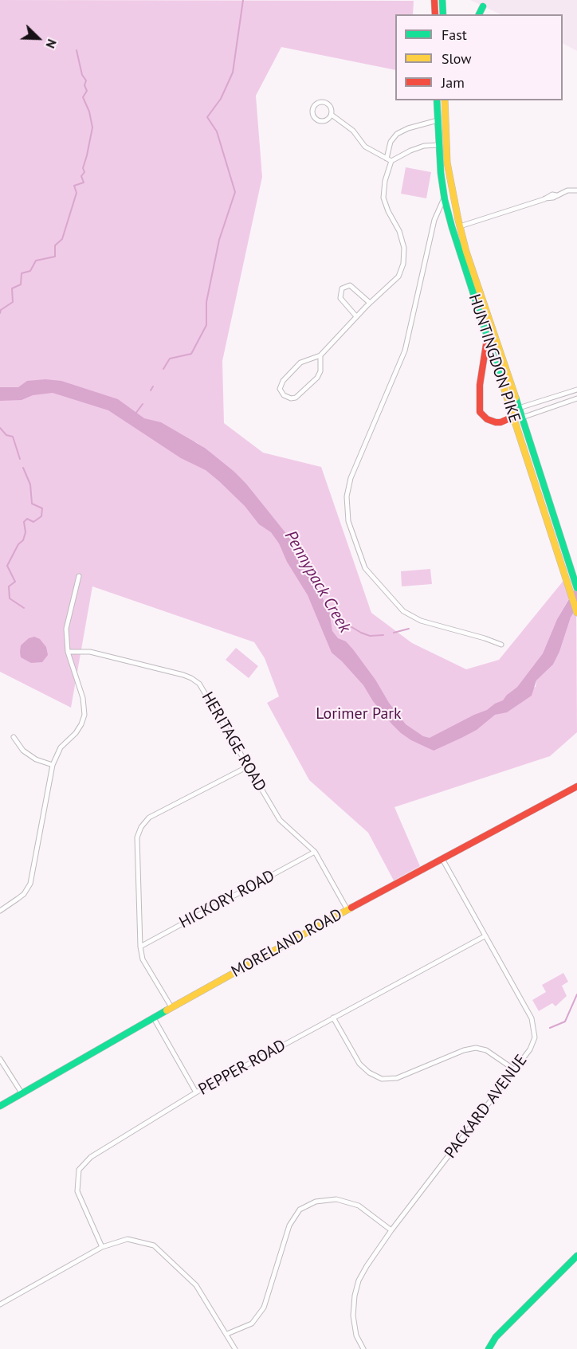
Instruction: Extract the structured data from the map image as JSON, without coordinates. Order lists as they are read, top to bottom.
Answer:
{
  "streets": {
    "main road": ["HUNTINGDON PIKE", "MORELAND ROAD"],
    "street": [
      "HERITAGE ROAD",
      "HICKORY ROAD",
      "PEPPER ROAD",
      "PACKARD AVENUE"
    ]
  },
  "crossings": [
    ["HERITAGE ROAD", "HICKORY ROAD"],
    ["HERITAGE ROAD", "MORELAND ROAD"],
    ["MORELAND ROAD", "PACKARD AVENUE"],
    ["PEPPER ROAD", "PACKARD AVENUE"]
  ],
  "water": ["Pennypack Creek"],
  "parks": ["Lorimer Park"],
  "legend": ["Fast", "Slow", "Jam"],
  "north": "bottom right"
}
